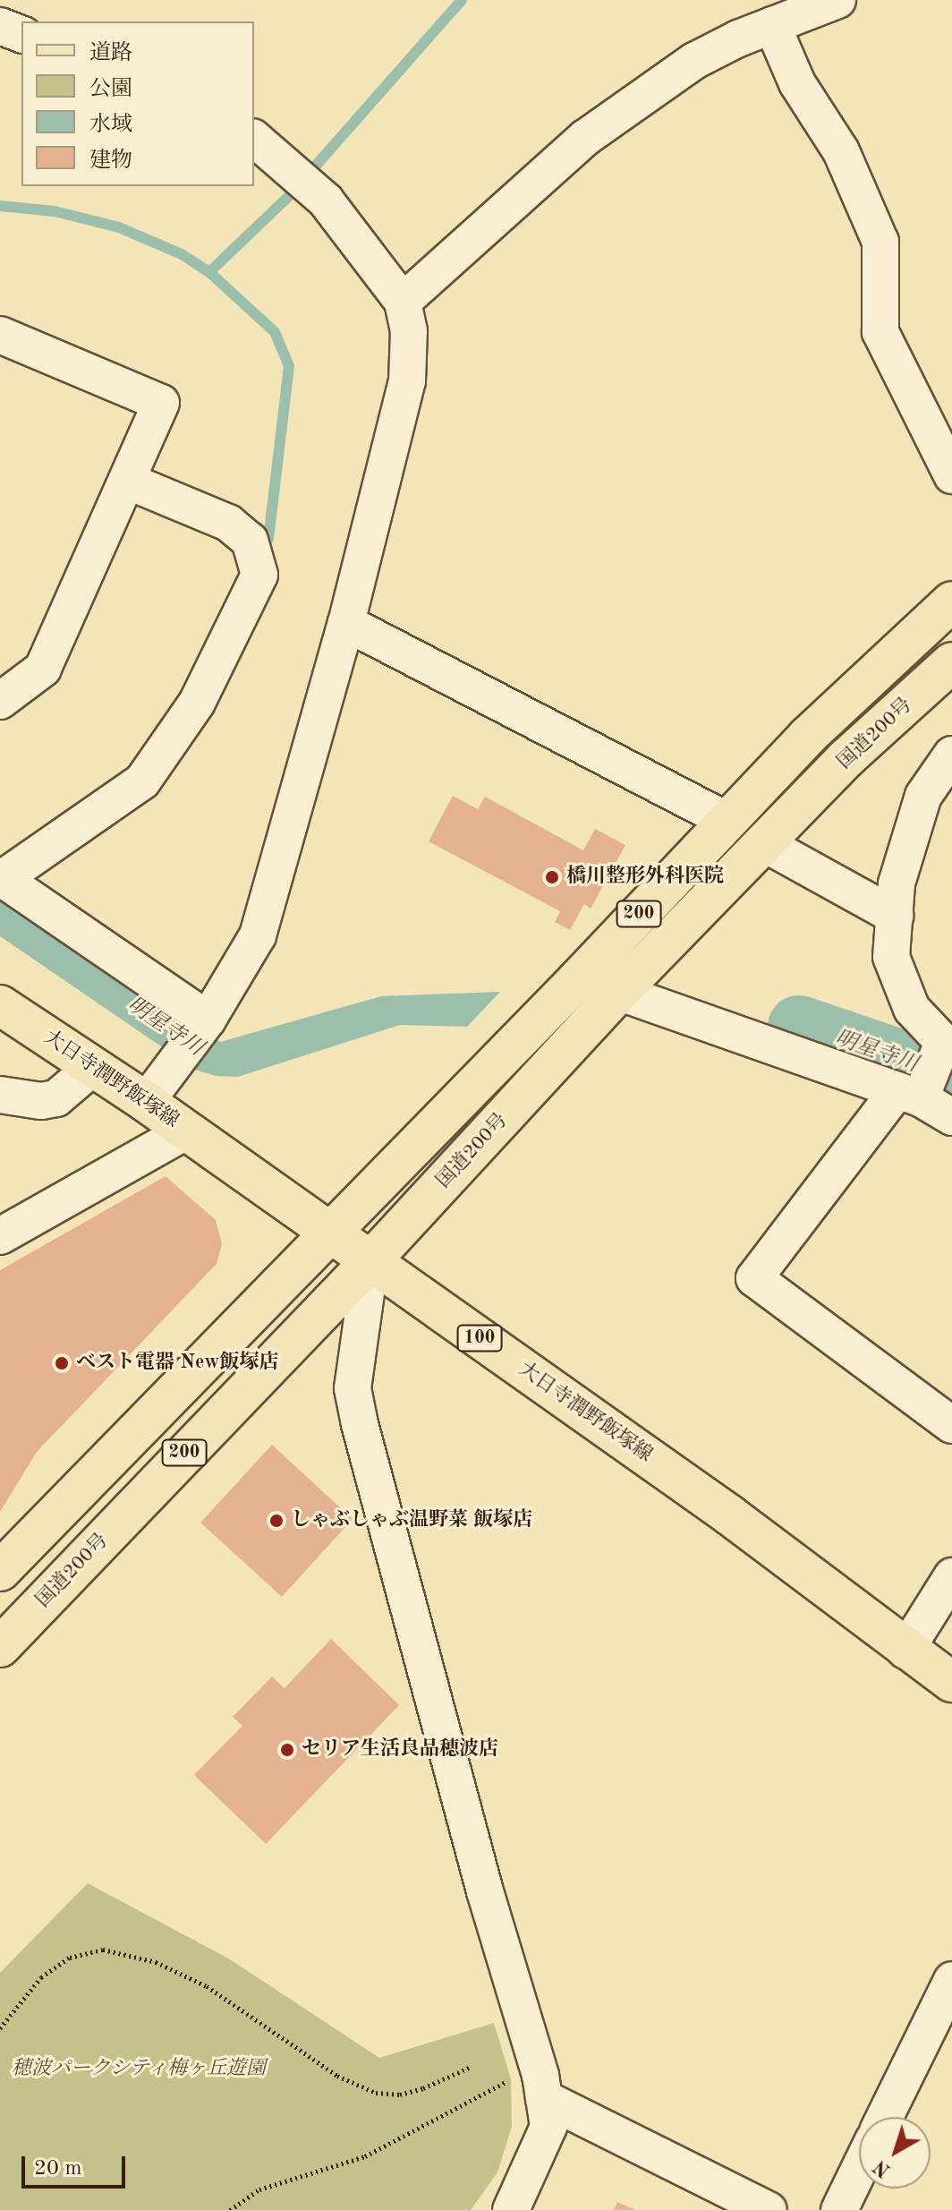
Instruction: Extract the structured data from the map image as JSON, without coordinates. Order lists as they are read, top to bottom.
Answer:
{
  "streets": {
    "main road": [
      "国道200号",
      "200",
      "大日寺潤野飯塚線",
      "100"
    ]
  },
  "crossings": [
    ["国道200号", "大日寺潤野飯塚線"],
    ["200", "大日寺潤野飯塚線"]
  ],
  "water": ["明星寺川"],
  "parks": ["穂波パークシティ梅ヶ丘遊園"],
  "places": [
    "橋川整形外科医院",
    "ベスト電器 New飯塚店",
    "しゃぶしゃぶ温野菜 飯塚店",
    "セリア生活良品穂波店"
  ],
  "legend": [
    "道路",
    "公園",
    "水域",
    "建物"
  ],
  "scale_bar": "20 m",
  "north": "bottom left"
}
